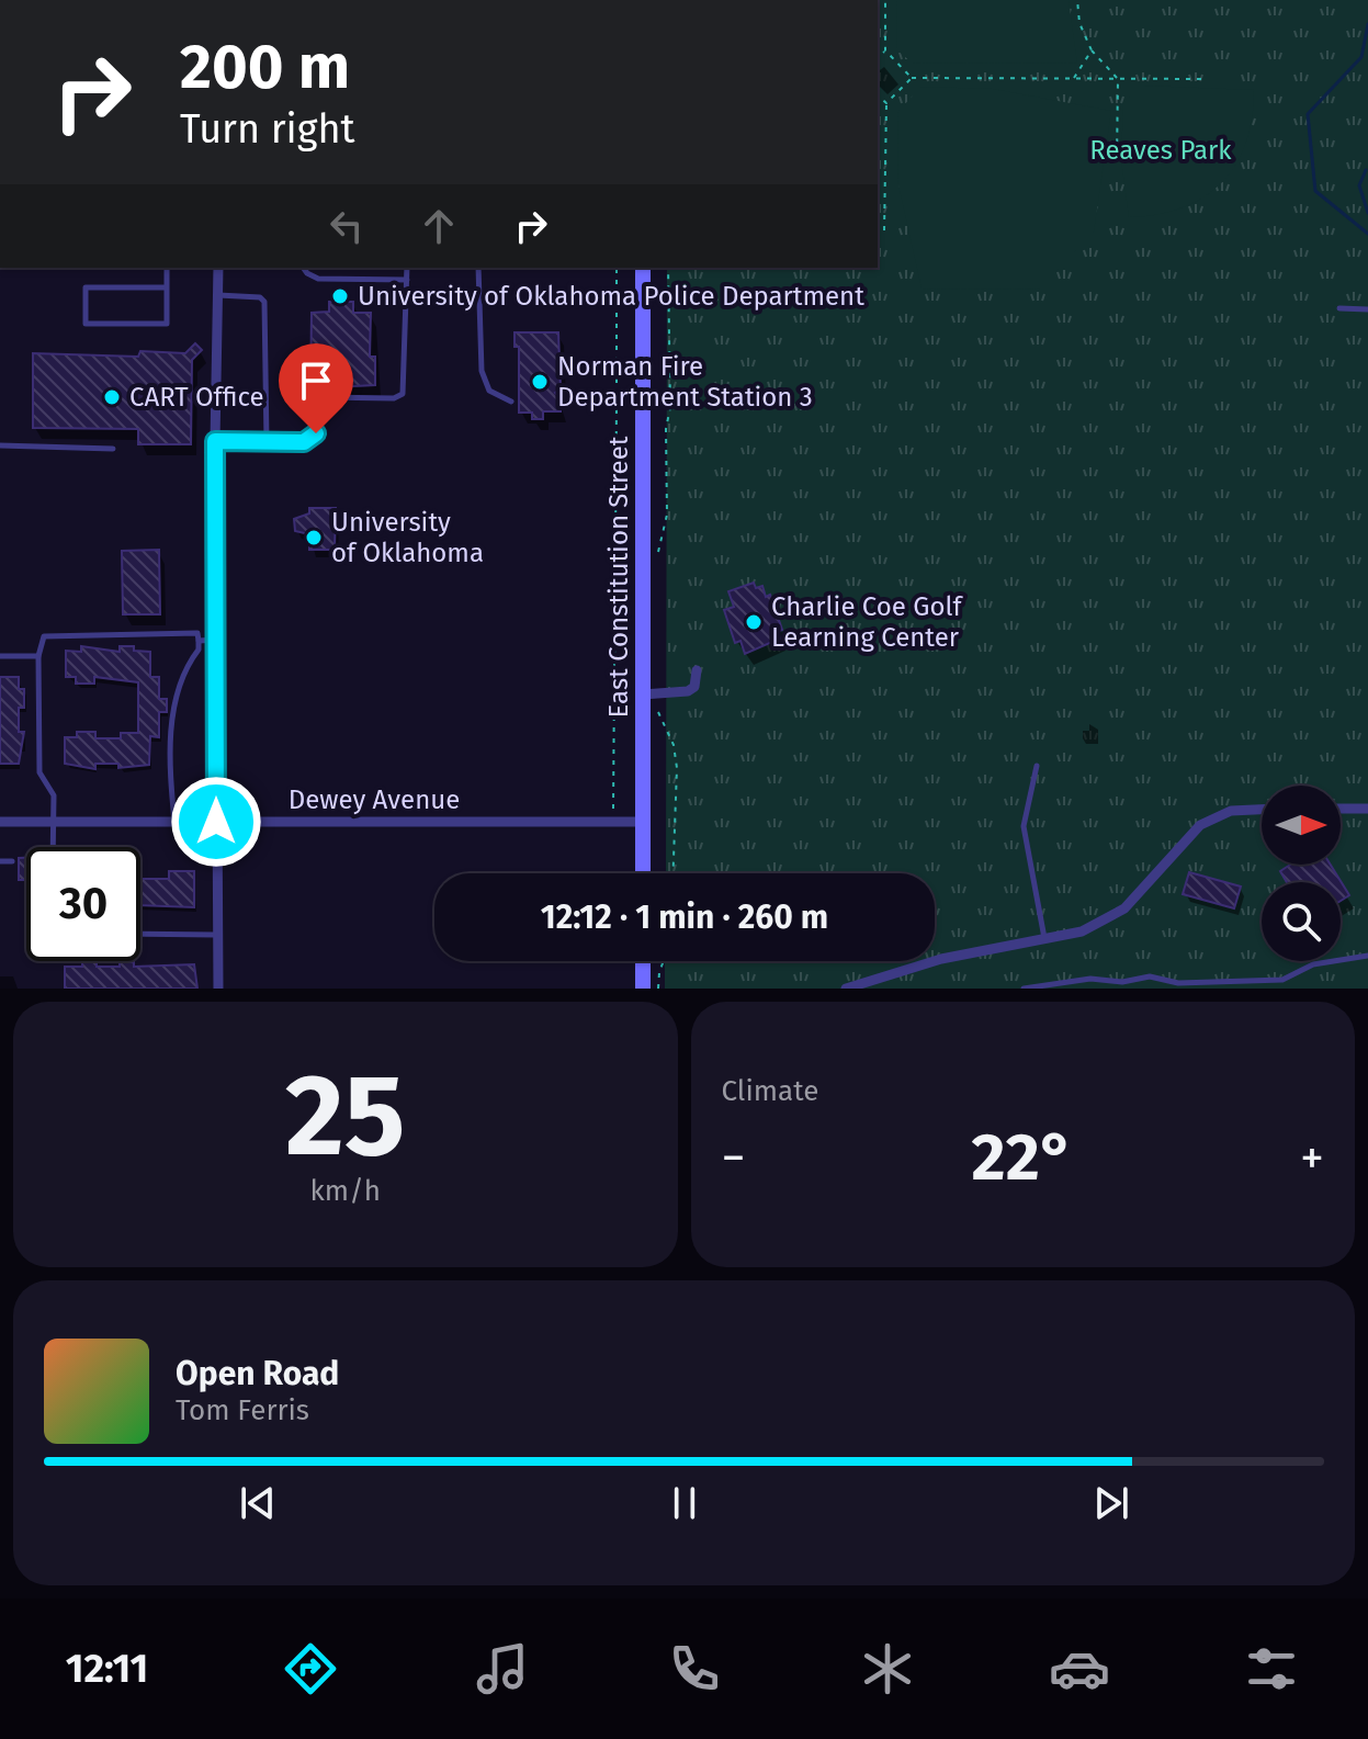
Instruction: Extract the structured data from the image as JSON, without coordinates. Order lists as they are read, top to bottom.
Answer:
{
  "streets": {
    "main road": ["East Constitution Street"],
    "street": ["Dewey Avenue"]
  },
  "crossings": [
    ["East Constitution Street", "Dewey Avenue"]
  ],
  "parks": ["Reaves Park"],
  "places": [
    "University of Oklahoma Police Department",
    "Norman Fire Department Station 3",
    "CART Office",
    "University of Oklahoma",
    "Charlie Coe Golf Learning Center"
  ],
  "north": "right",
  "page": {
    "turn": ["200 m", "Turn right"],
    "limit": "30",
    "trip": "12:12 · 1 min · 260 m",
    "tile": [
      ["25", "km/h"],
      "Climate"
    ],
    "heat": ["−", "22°", "+"],
    "song": ["Open Road", "Tom Ferris"],
    "tabs": "12:11"
  }
}
